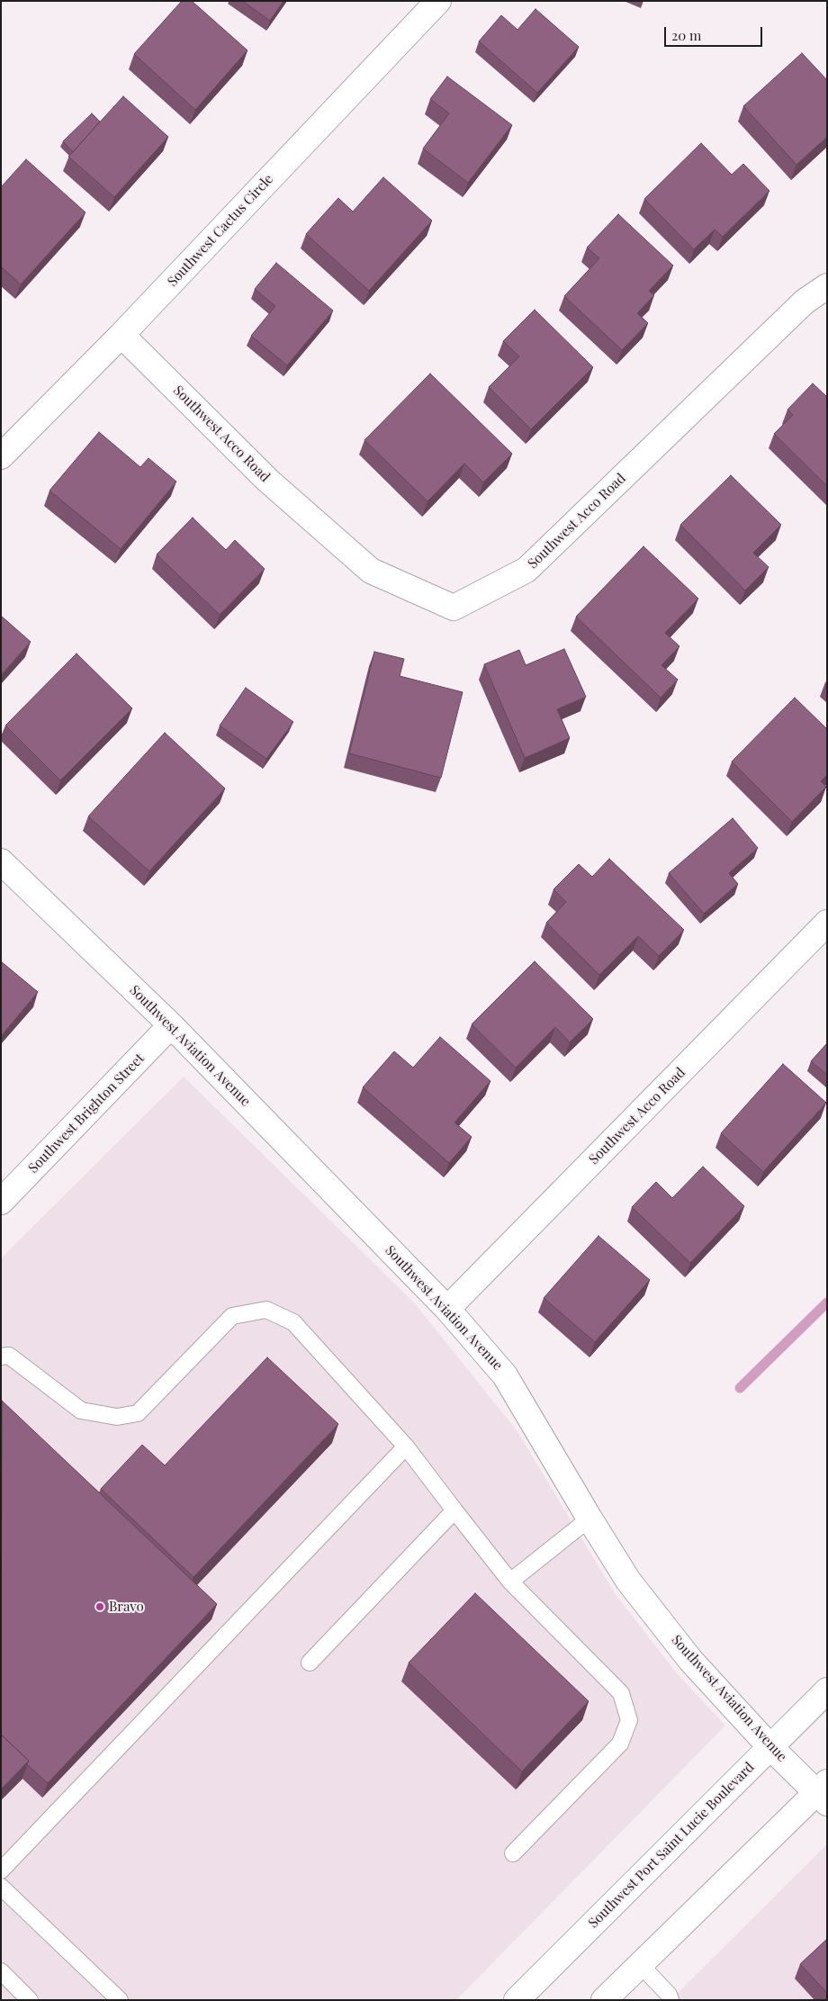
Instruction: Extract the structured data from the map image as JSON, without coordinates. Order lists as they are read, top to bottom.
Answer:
{
  "streets": {
    "street": [
      "Southwest Cactus Circle",
      "Southwest Acco Road",
      "Southwest Aviation Avenue",
      "Southwest Brighton Street",
      "Southwest Port Saint Lucie Boulevard"
    ]
  },
  "crossings": [
    ["Southwest Cactus Circle", "Southwest Acco Road"],
    ["Southwest Acco Road", "Southwest Aviation Avenue"],
    ["Southwest Aviation Avenue", "Southwest Brighton Street"],
    ["Southwest Aviation Avenue", "Southwest Port Saint Lucie Boulevard"]
  ],
  "places": ["Bravo"],
  "scale_bar": "20 m"
}
